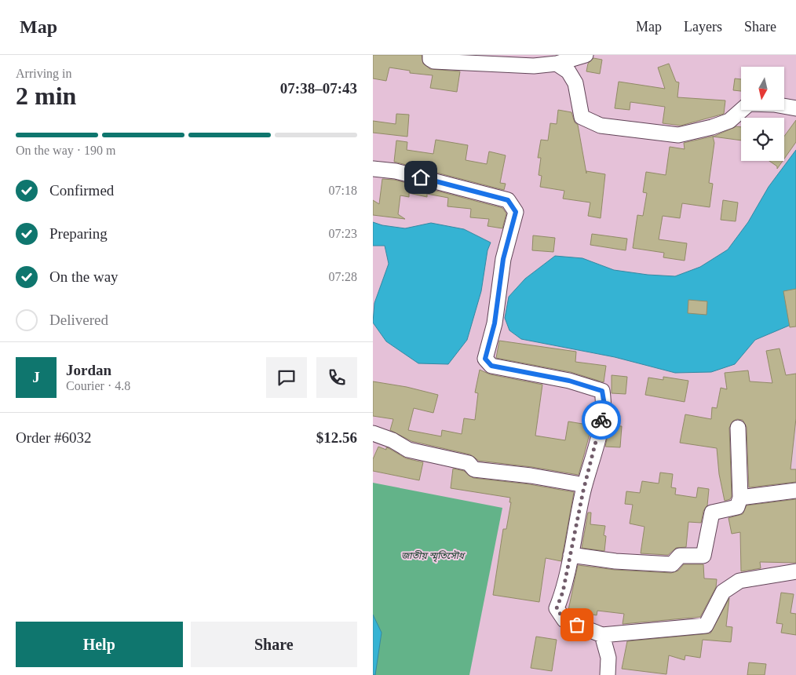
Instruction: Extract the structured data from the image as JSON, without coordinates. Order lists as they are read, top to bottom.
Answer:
{
  "parks": ["জাতীয় স্মৃতিসৌধ"],
  "north": "bottom",
  "page": {
    "header": "Map",
    "nav": ["Map", "Layers", "Share"],
    "heading": ["2 min", "Arriving in", "07:38–07:43"],
    "panel": [
      "Jordan",
      "Courier · 4.8",
      "Order #6032",
      "$12.56"
    ],
    "bar": "On the way · 190 m",
    "list": [
      ["Confirmed", "07:18"],
      ["Preparing", "07:23"],
      ["On the way", "07:28"],
      "Delivered"
    ],
    "round": "J",
    "buttons": ["Help", "Share"]
  }
}
